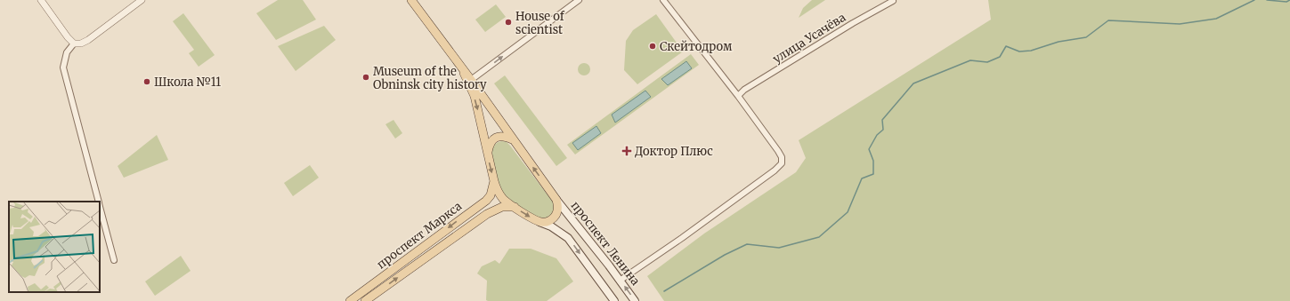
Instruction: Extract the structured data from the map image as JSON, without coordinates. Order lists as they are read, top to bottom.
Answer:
{
  "streets": {
    "main road": ["проспект Маркса", "проспект Ленина"],
    "street": ["улица Усачёва"]
  },
  "places": {
    "other": [
      "House of scientist",
      "Скейтодром",
      "Museum of the Obninsk сity history",
      "Школа №11"
    ],
    "health": ["Доктор Плюс"]
  }
}
